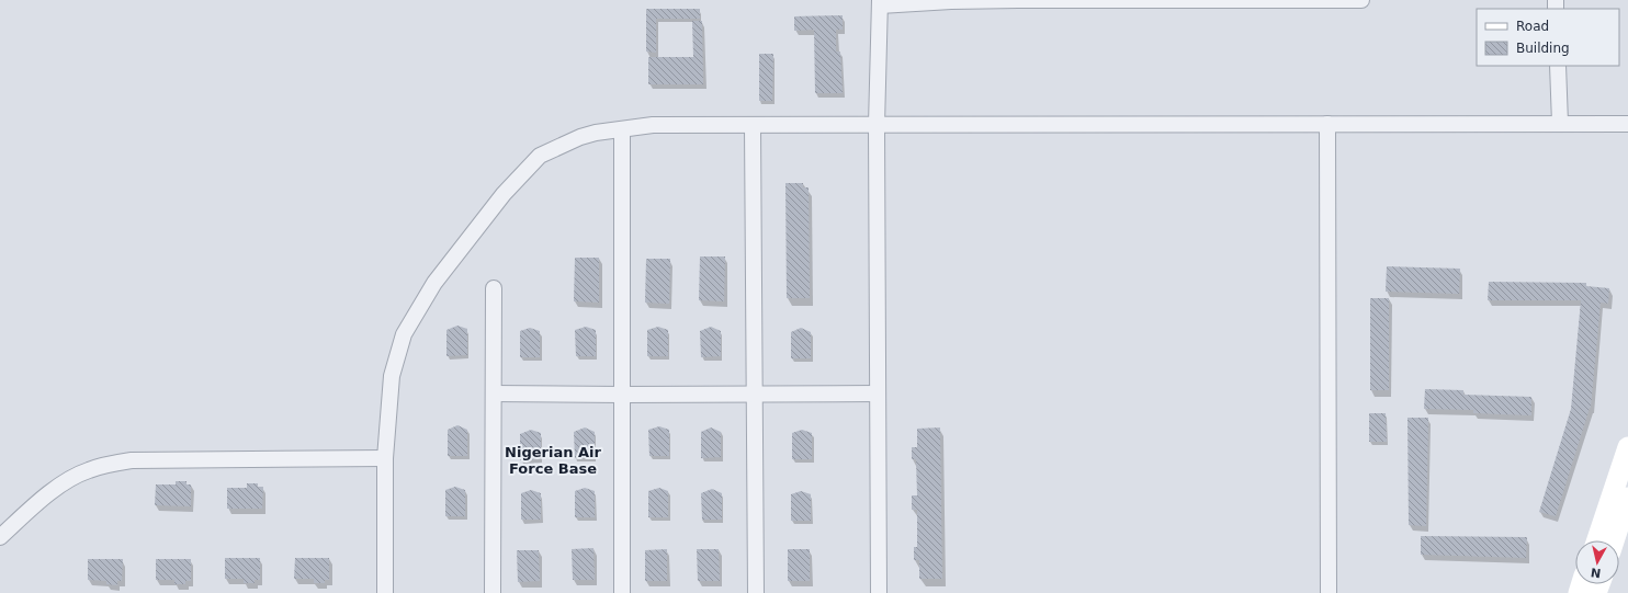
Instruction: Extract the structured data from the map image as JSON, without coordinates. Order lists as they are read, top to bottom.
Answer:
{
  "districts": ["Nigerian Air Force Base"],
  "legend": ["Road", "Building"],
  "north": "bottom"
}
